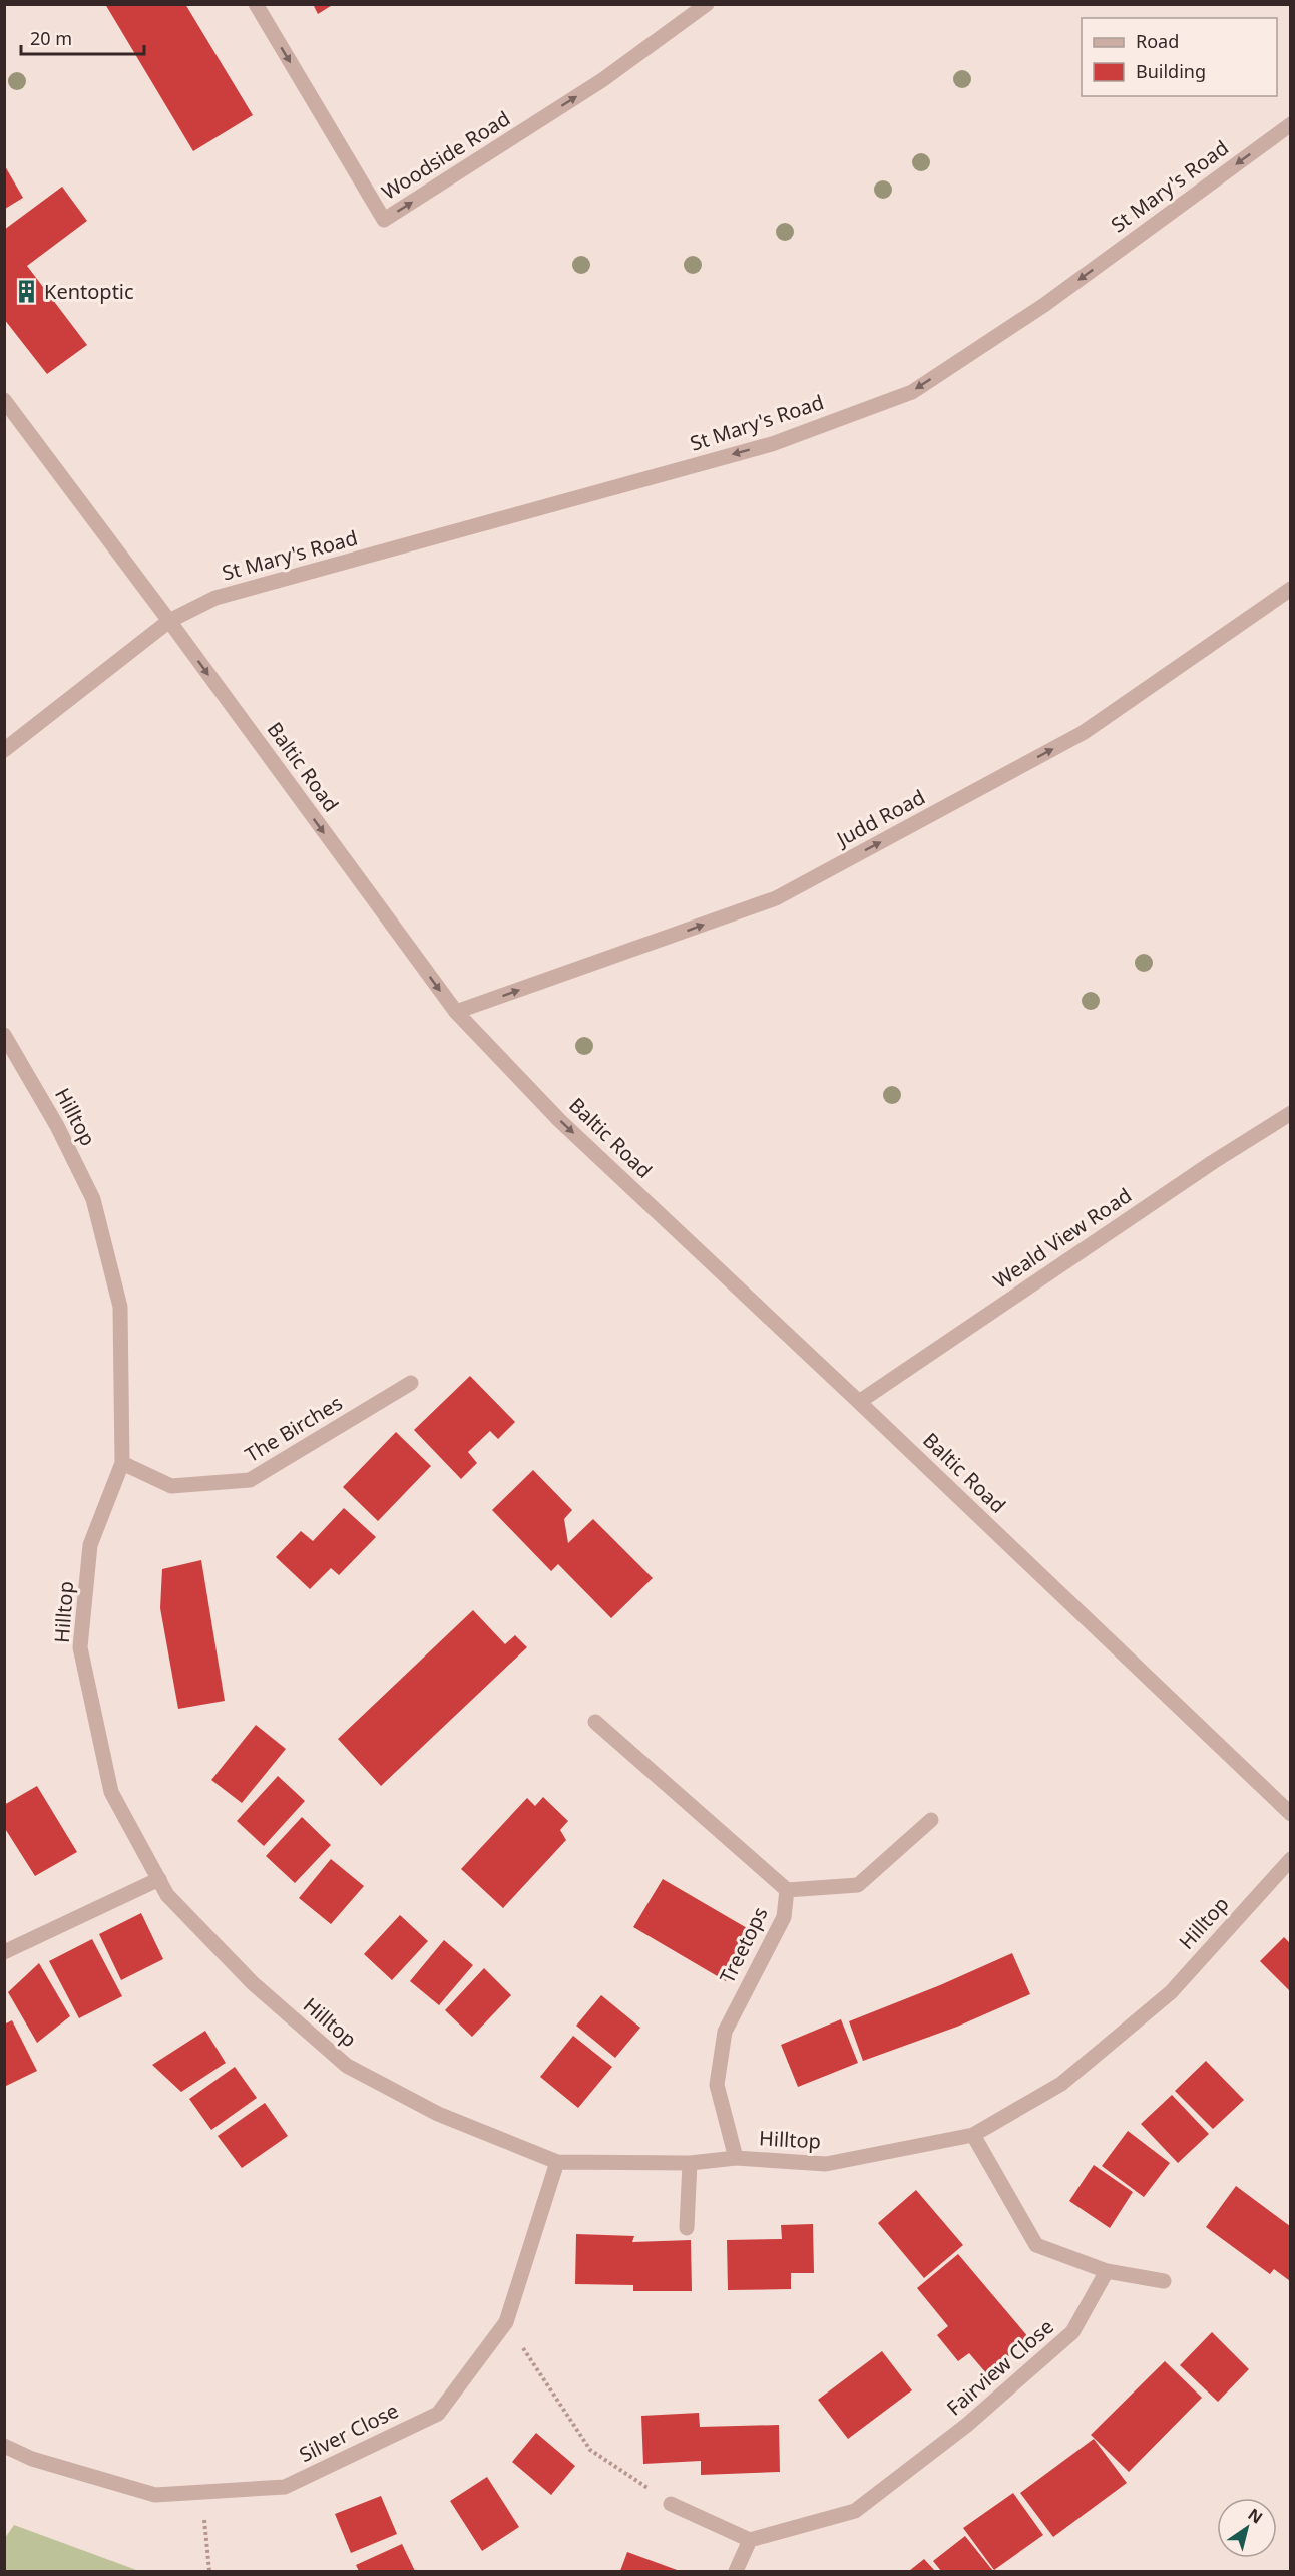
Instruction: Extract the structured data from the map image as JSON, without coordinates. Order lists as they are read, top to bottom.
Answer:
{
  "streets": {
    "street": [
      "Woodside Road",
      "St Mary's Road",
      "Baltic Road",
      "Judd Road",
      "Hilltop",
      "Weald View Road",
      "The Birches",
      "Treetops",
      "Fairview Close",
      "Silver Close"
    ]
  },
  "crossings": [
    ["St Mary's Road", "Baltic Road"],
    ["Baltic Road", "Judd Road"],
    ["Baltic Road", "Weald View Road"],
    ["Hilltop", "The Birches"],
    ["Hilltop", "Treetops"],
    ["Hilltop", "Silver Close"]
  ],
  "one_way": ["St Mary's Road", "Baltic Road", "Judd Road"],
  "places": {
    "building": ["Kentoptic"]
  },
  "legend": ["Road", "Building"],
  "scale_bar": "20 m",
  "north": "top right"
}
